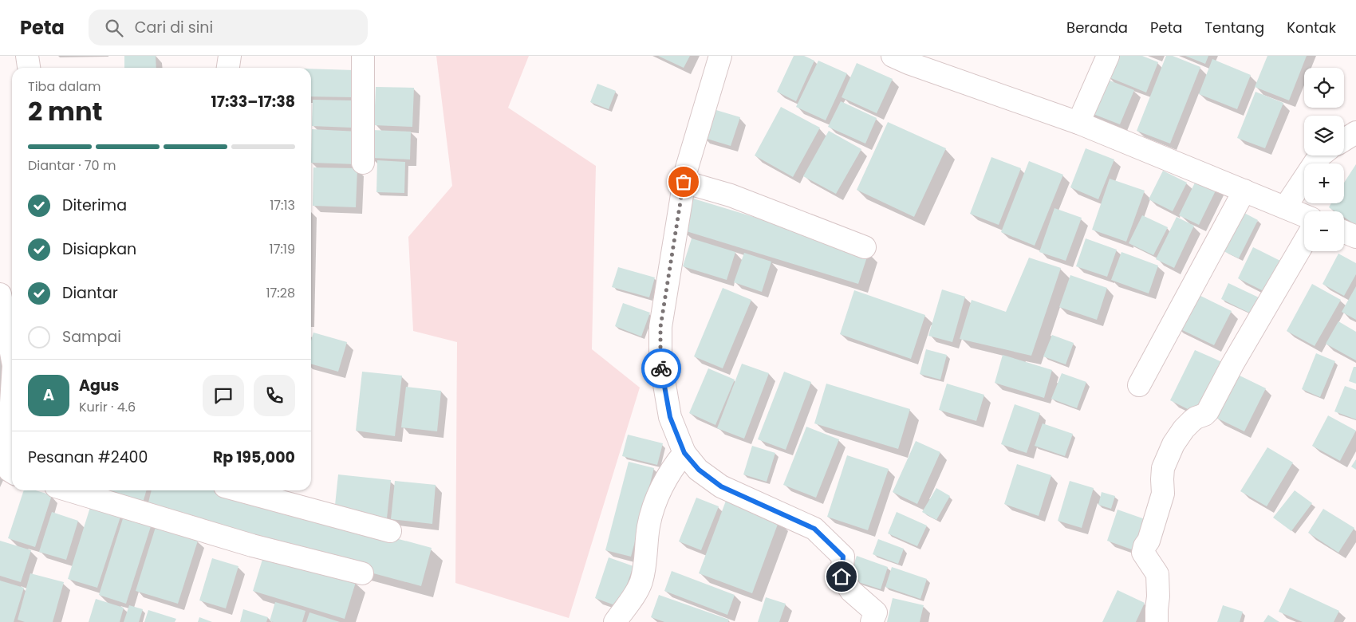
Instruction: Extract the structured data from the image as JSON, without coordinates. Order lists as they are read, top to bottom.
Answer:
{
  "page": {
    "header": "Peta",
    "search": "Cari di sini",
    "nav": [
      "Beranda",
      "Peta",
      "Tentang",
      "Kontak"
    ],
    "map_buttons": ["+", "−"],
    "heading": ["2 mnt", "Tiba dalam", "17:33–17:38"],
    "panel": [
      "Agus",
      "Kurir · 4.6",
      "Pesanan #2400",
      "Rp 195,000"
    ],
    "bar": "Diantar · 70 m",
    "list": [
      ["Diterima", "17:13"],
      ["Disiapkan", "17:19"],
      ["Diantar", "17:28"],
      "Sampai"
    ],
    "round": "A"
  }
}
